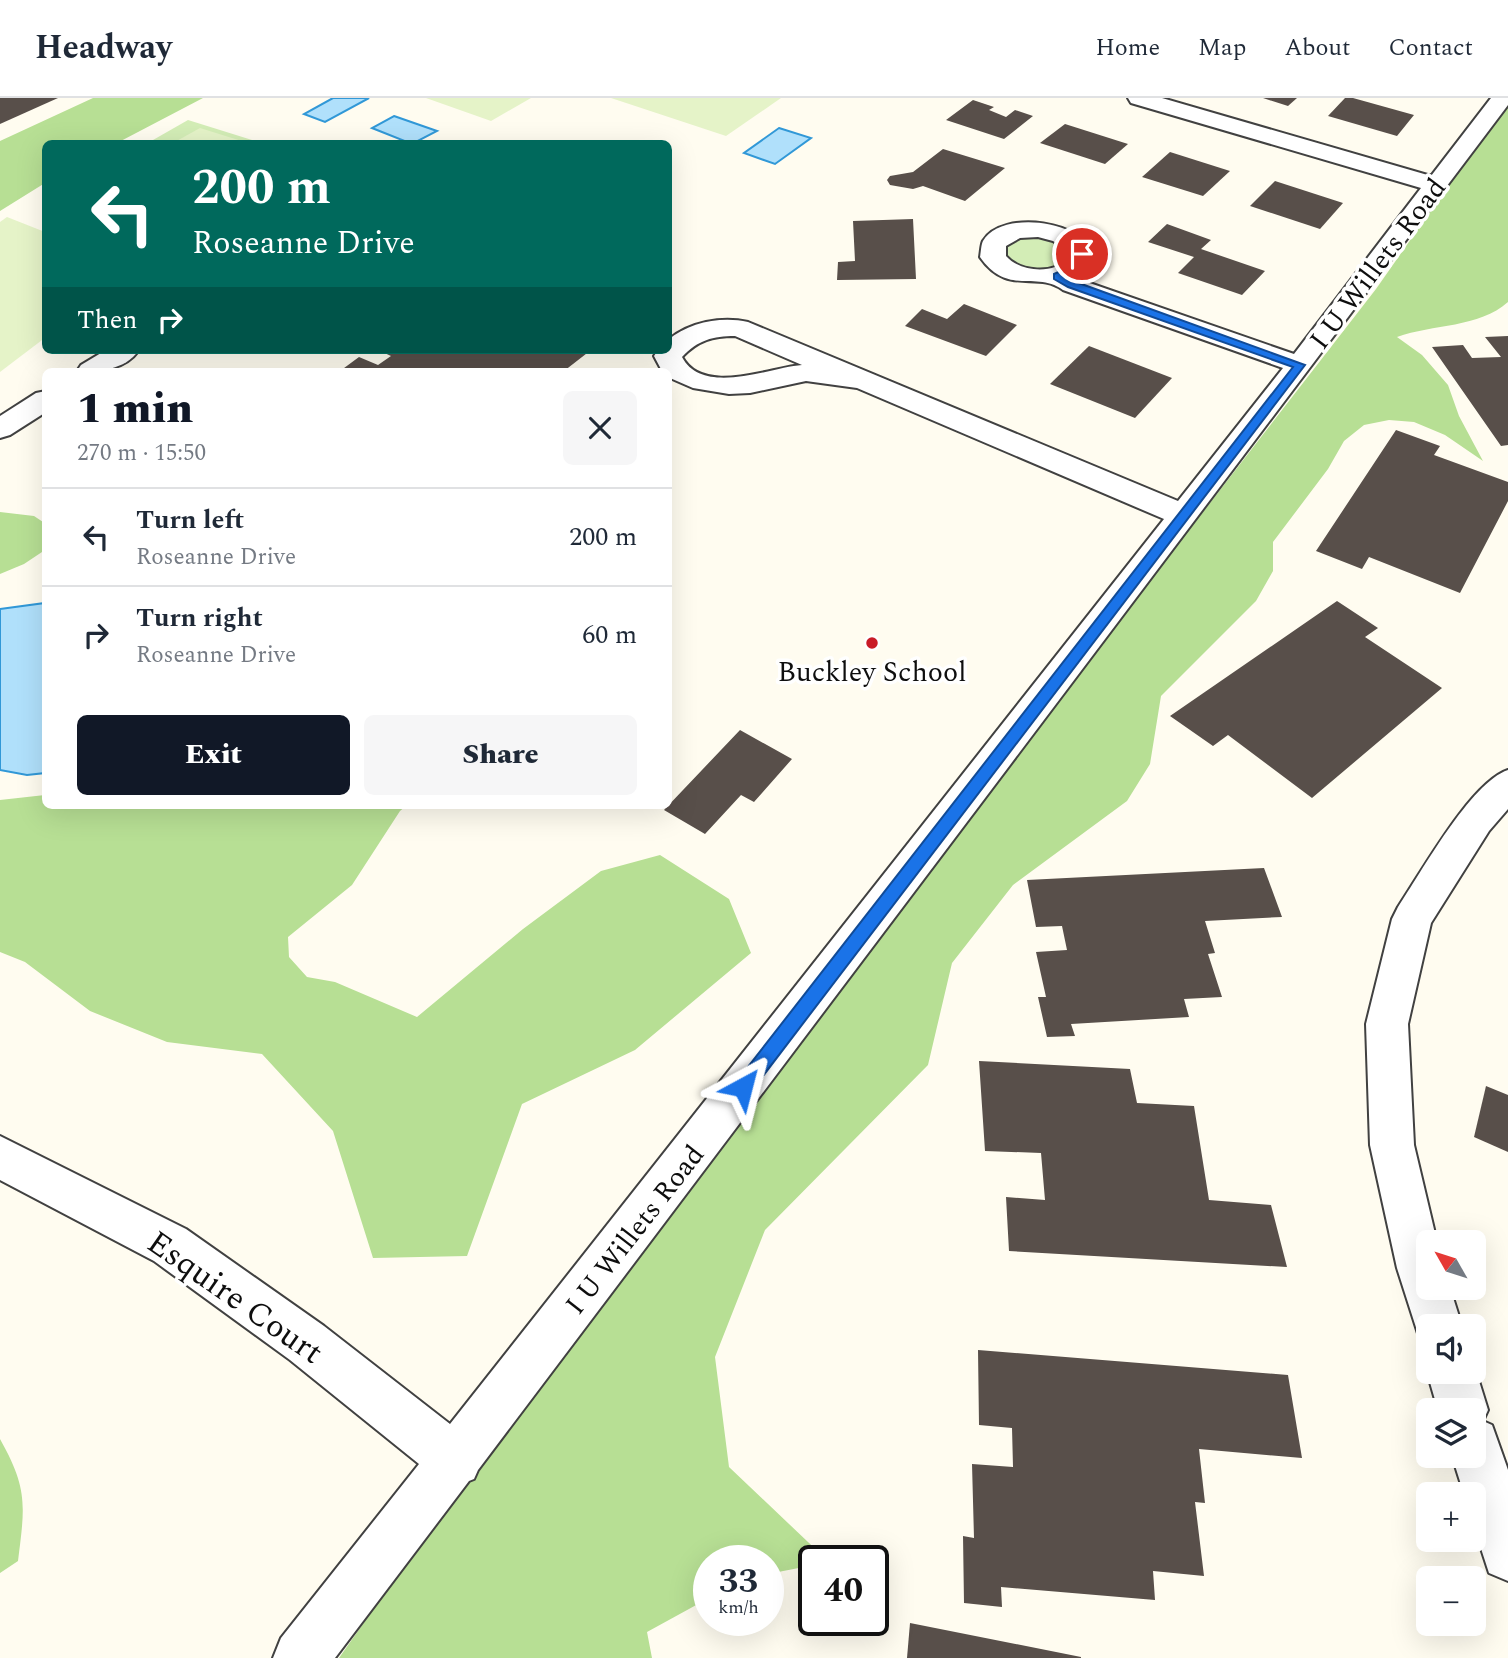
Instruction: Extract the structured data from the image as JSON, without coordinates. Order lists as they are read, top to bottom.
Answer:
{
  "streets": {
    "street": ["I U Willets Road", "Esquire Court"]
  },
  "crossings": [
    ["I U Willets Road", "Esquire Court"]
  ],
  "places": ["Buckley School"],
  "north": "top left",
  "page": {
    "header": "Headway",
    "nav": [
      "Home",
      "Map",
      "About",
      "Contact"
    ],
    "turn": ["200 m", "Roseanne Drive"],
    "then": "Then",
    "heading": ["1 min", "270 m · 15:50"],
    "list": [
      {
        "name": "Turn left",
        "note": "Roseanne Drive",
        "value": "200 m"
      },
      {
        "name": "Turn right",
        "note": "Roseanne Drive",
        "value": "60 m"
      }
    ],
    "buttons": ["Exit", "Share"],
    "map_buttons": ["+", "−"],
    "speed": "33 km/h",
    "limit": "40"
  }
}
